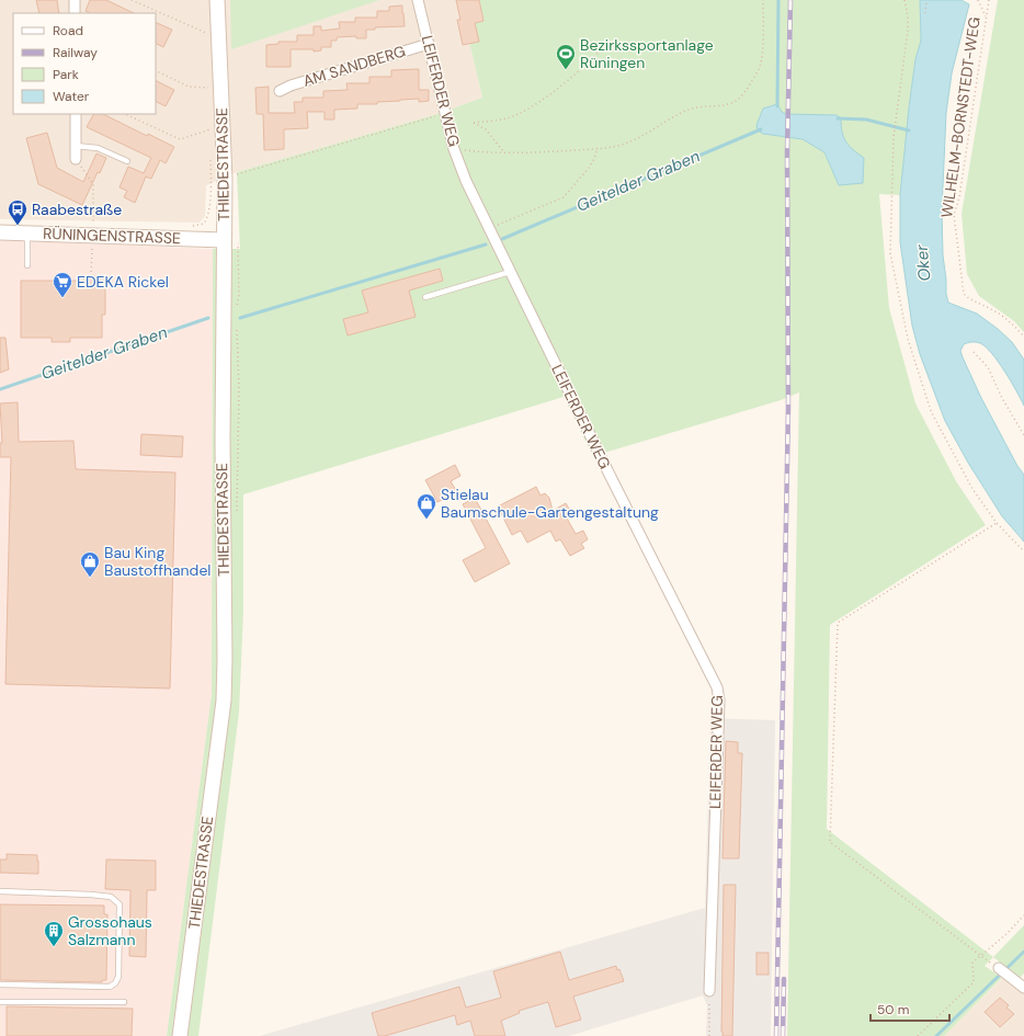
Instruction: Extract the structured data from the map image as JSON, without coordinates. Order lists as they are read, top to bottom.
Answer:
{
  "streets": {
    "street": [
      "AM SANDBERG",
      "LEIFERDER WEG",
      "THIEDESTRASSE",
      "RÜNINGENSTRASSE"
    ],
    "path": ["WILHELM-BORNSTEDT-WEG"]
  },
  "crossings": [
    ["AM SANDBERG", "LEIFERDER WEG"],
    ["THIEDESTRASSE", "RÜNINGENSTRASSE"]
  ],
  "water": ["Geitelder Graben", "Oker"],
  "places": {
    "sports": ["Bezirkssportanlage Rüningen"],
    "bus stop": ["Raabestraße"],
    "supermarket": ["EDEKA Rickel"],
    "shop": ["Stielau Baumschule-Gartengestaltung", "Bau King Baustoffhandel"],
    "building": ["Grossohaus Salzmann"]
  },
  "legend": [
    "Road",
    "Railway",
    "Park",
    "Water"
  ],
  "scale_bar": "50 m"
}
